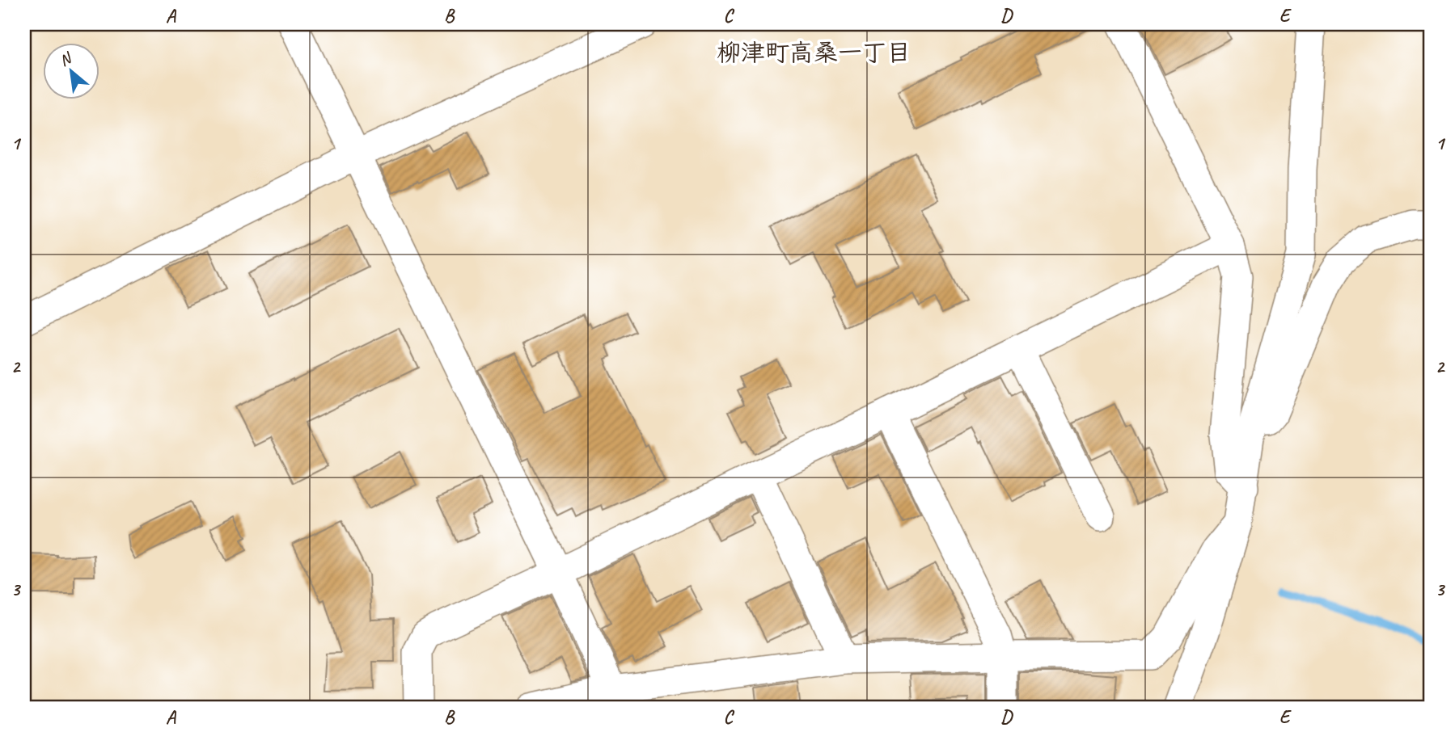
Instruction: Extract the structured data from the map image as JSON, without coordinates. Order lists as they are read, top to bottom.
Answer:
{
  "districts": ["柳津町高桑一丁目"],
  "north": "top left",
  "grid": {
    "columns": [
      "A",
      "B",
      "C",
      "D",
      "E"
    ],
    "rows": ["1", "2", "3"]
  }
}
